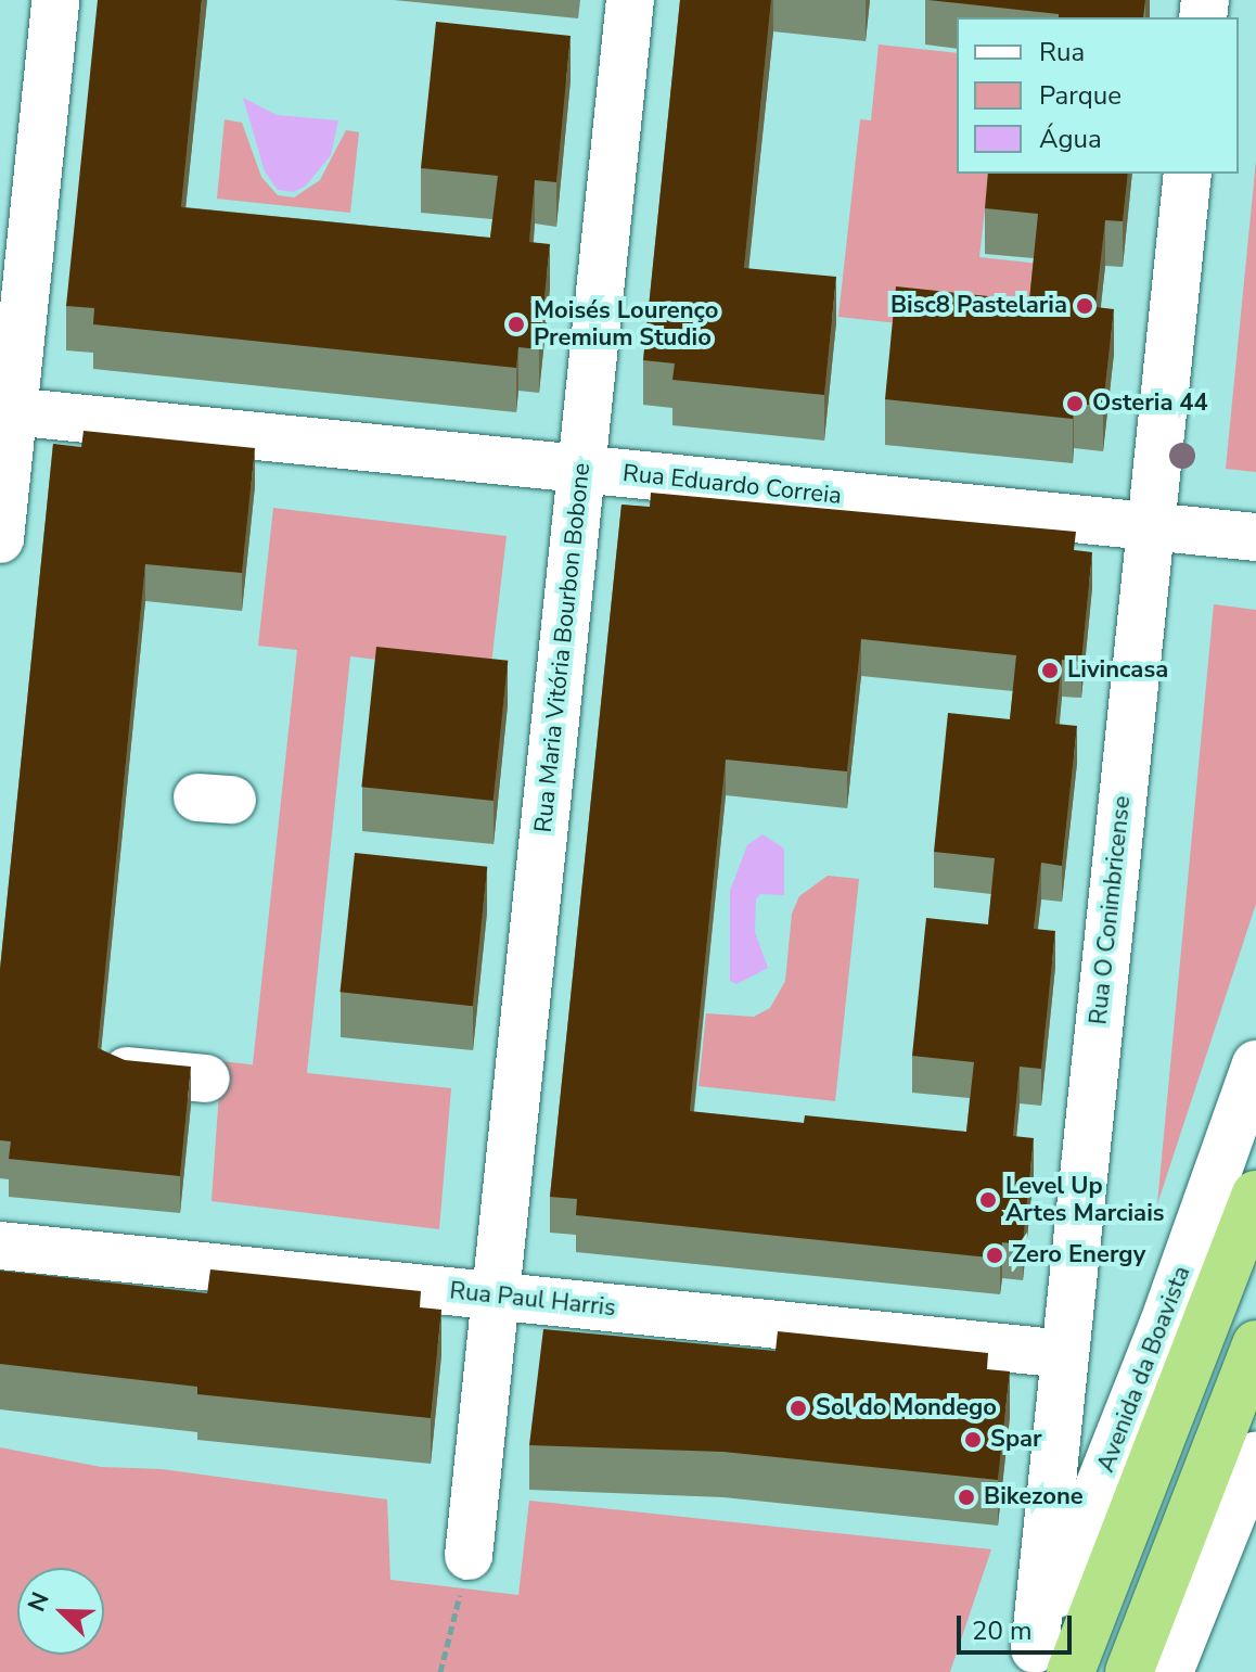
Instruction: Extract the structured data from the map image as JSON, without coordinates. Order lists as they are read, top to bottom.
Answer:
{
  "streets": {
    "highway": ["Avenida da Boavista"],
    "street": [
      "Rua Eduardo Correia",
      "Rua Maria Vitória Bourbon Bobone",
      "Rua O Conimbricense",
      "Rua Paul Harris"
    ]
  },
  "crossings": [
    ["Rua Eduardo Correia", "Rua Maria Vitória Bourbon Bobone"],
    ["Rua Eduardo Correia", "Rua O Conimbricense"],
    ["Rua Maria Vitória Bourbon Bobone", "Rua Paul Harris"],
    ["Rua O Conimbricense", "Rua Paul Harris"],
    ["Rua O Conimbricense", "Avenida da Boavista"]
  ],
  "places": [
    "Bisc8 Pastelaria",
    "Moisés Lourenço Premium Studio",
    "Osteria 44",
    "Livincasa",
    "Level Up Artes Marciais",
    "Zero Energy",
    "Sol do Mondego",
    "Spar",
    "Bikezone"
  ],
  "legend": ["Rua", "Parque", "Água"],
  "scale_bar": "20 m",
  "north": "top left"
}
